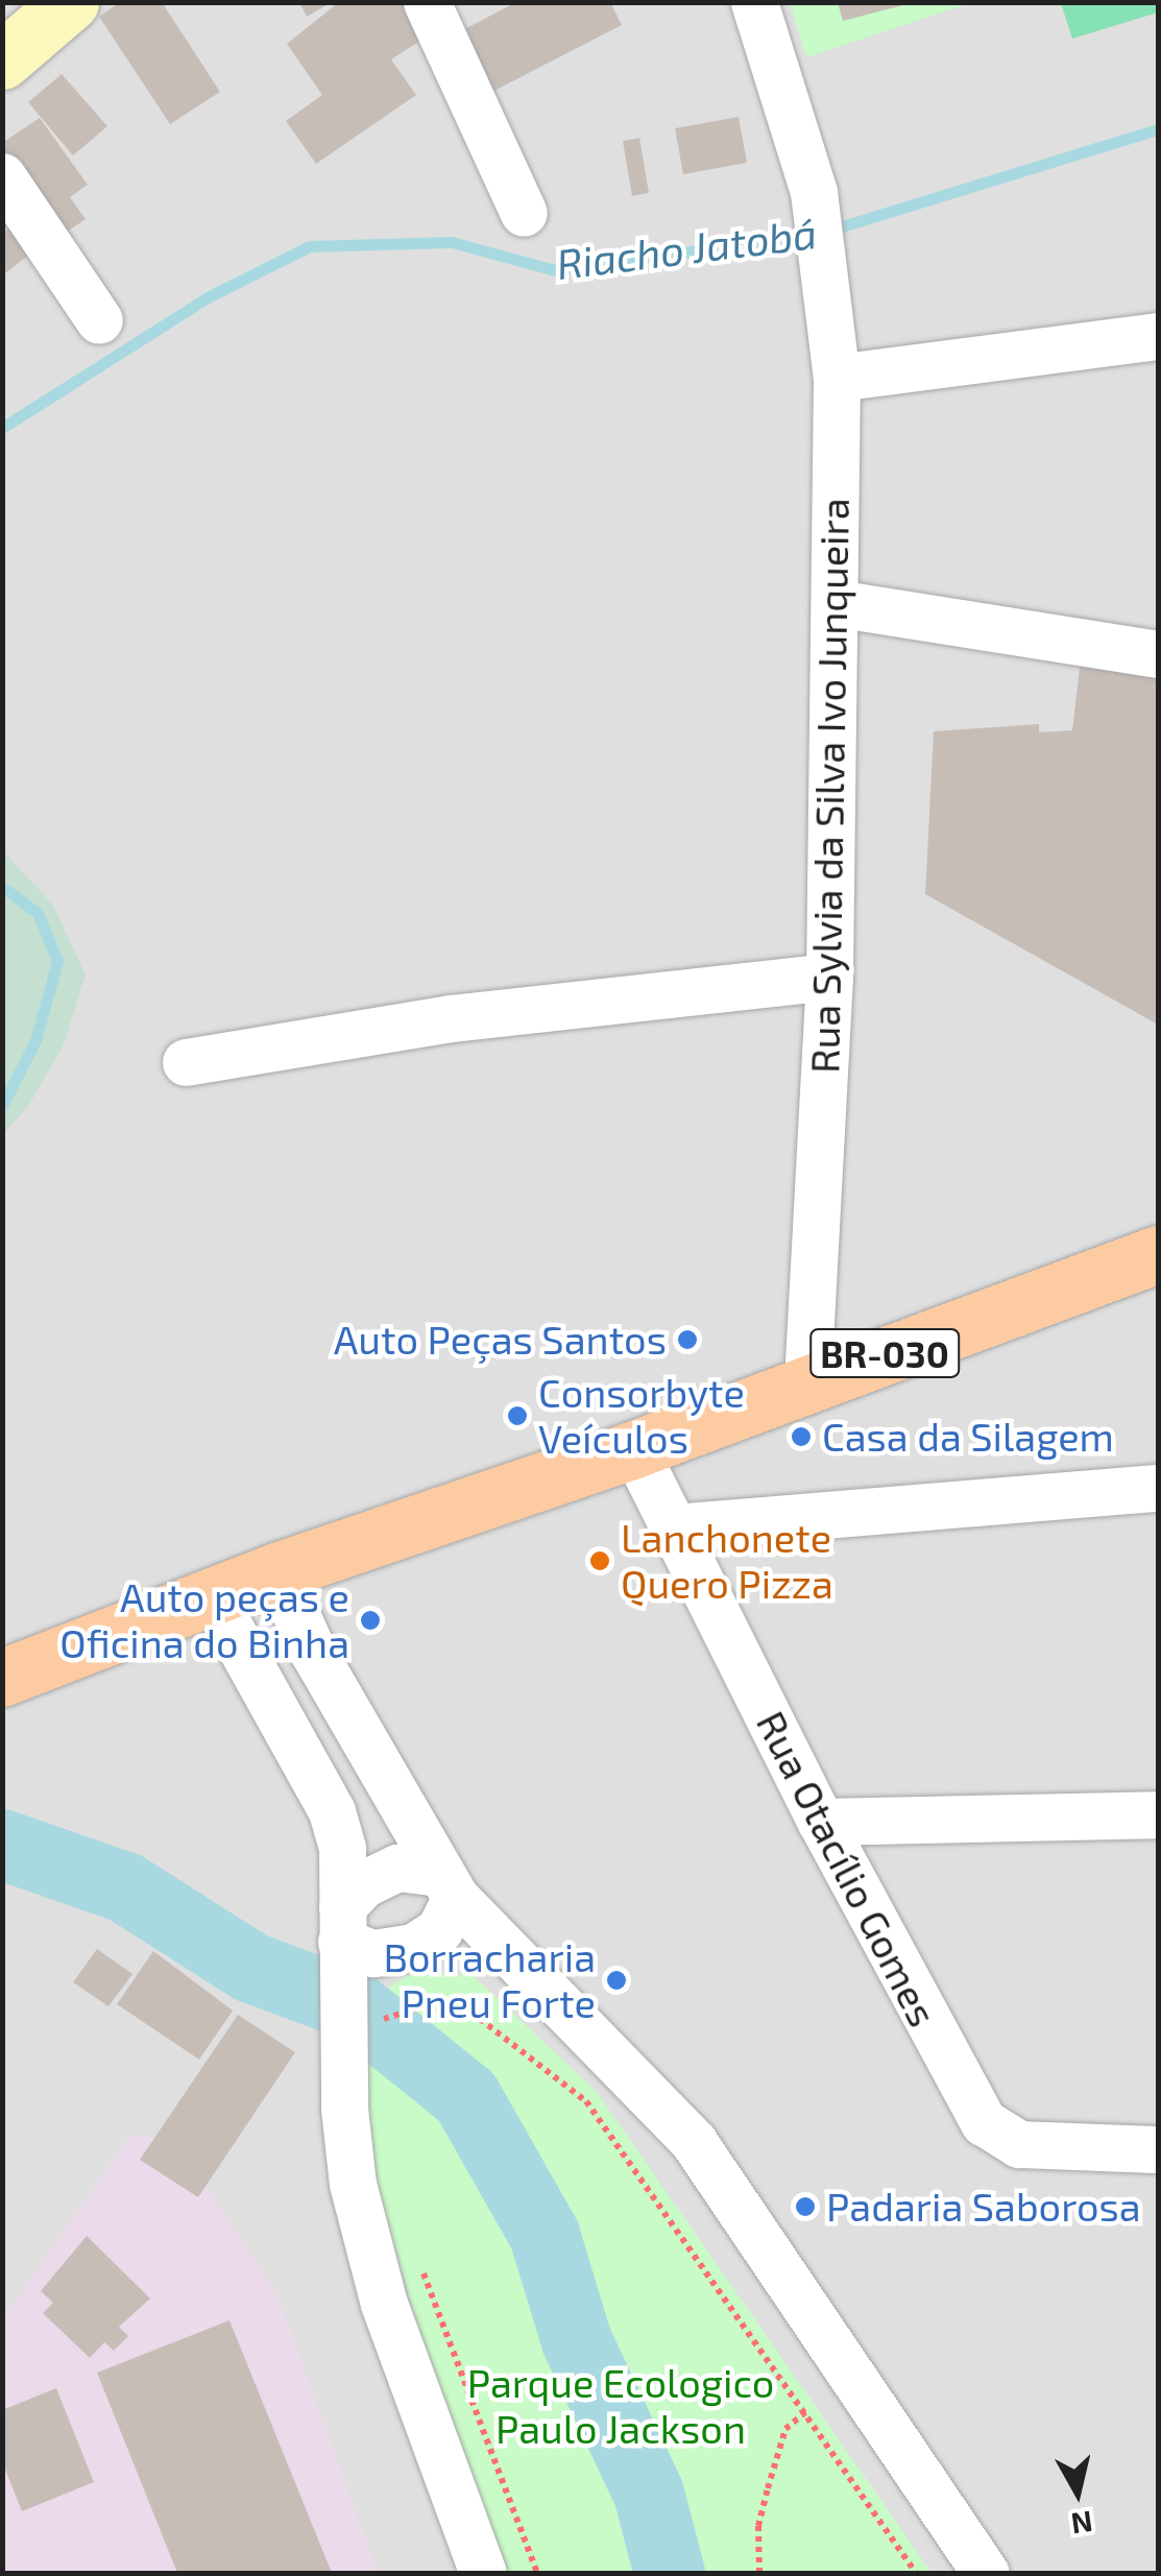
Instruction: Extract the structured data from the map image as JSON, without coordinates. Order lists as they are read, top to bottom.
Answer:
{
  "streets": {
    "main road": ["BR-030"],
    "street": ["Rua Sylvia da Silva Ivo Junqueira", "Rua Otacílio Gomes"]
  },
  "crossings": [
    ["Rua Sylvia da Silva Ivo Junqueira", "BR-030"],
    ["BR-030", "Rua Otacílio Gomes"]
  ],
  "water": ["Riacho Jatobá"],
  "parks": ["Parque Ecologico Paulo Jackson"],
  "places": [
    "Auto Peças Santos",
    "Consorbyte Veículos",
    "Casa da Silagem",
    "Lanchonete Quero Pizza",
    "Auto peças e Oficina do Binha",
    "Borracharia Pneu Forte",
    "Padaria Saborosa"
  ],
  "north": "bottom"
}
